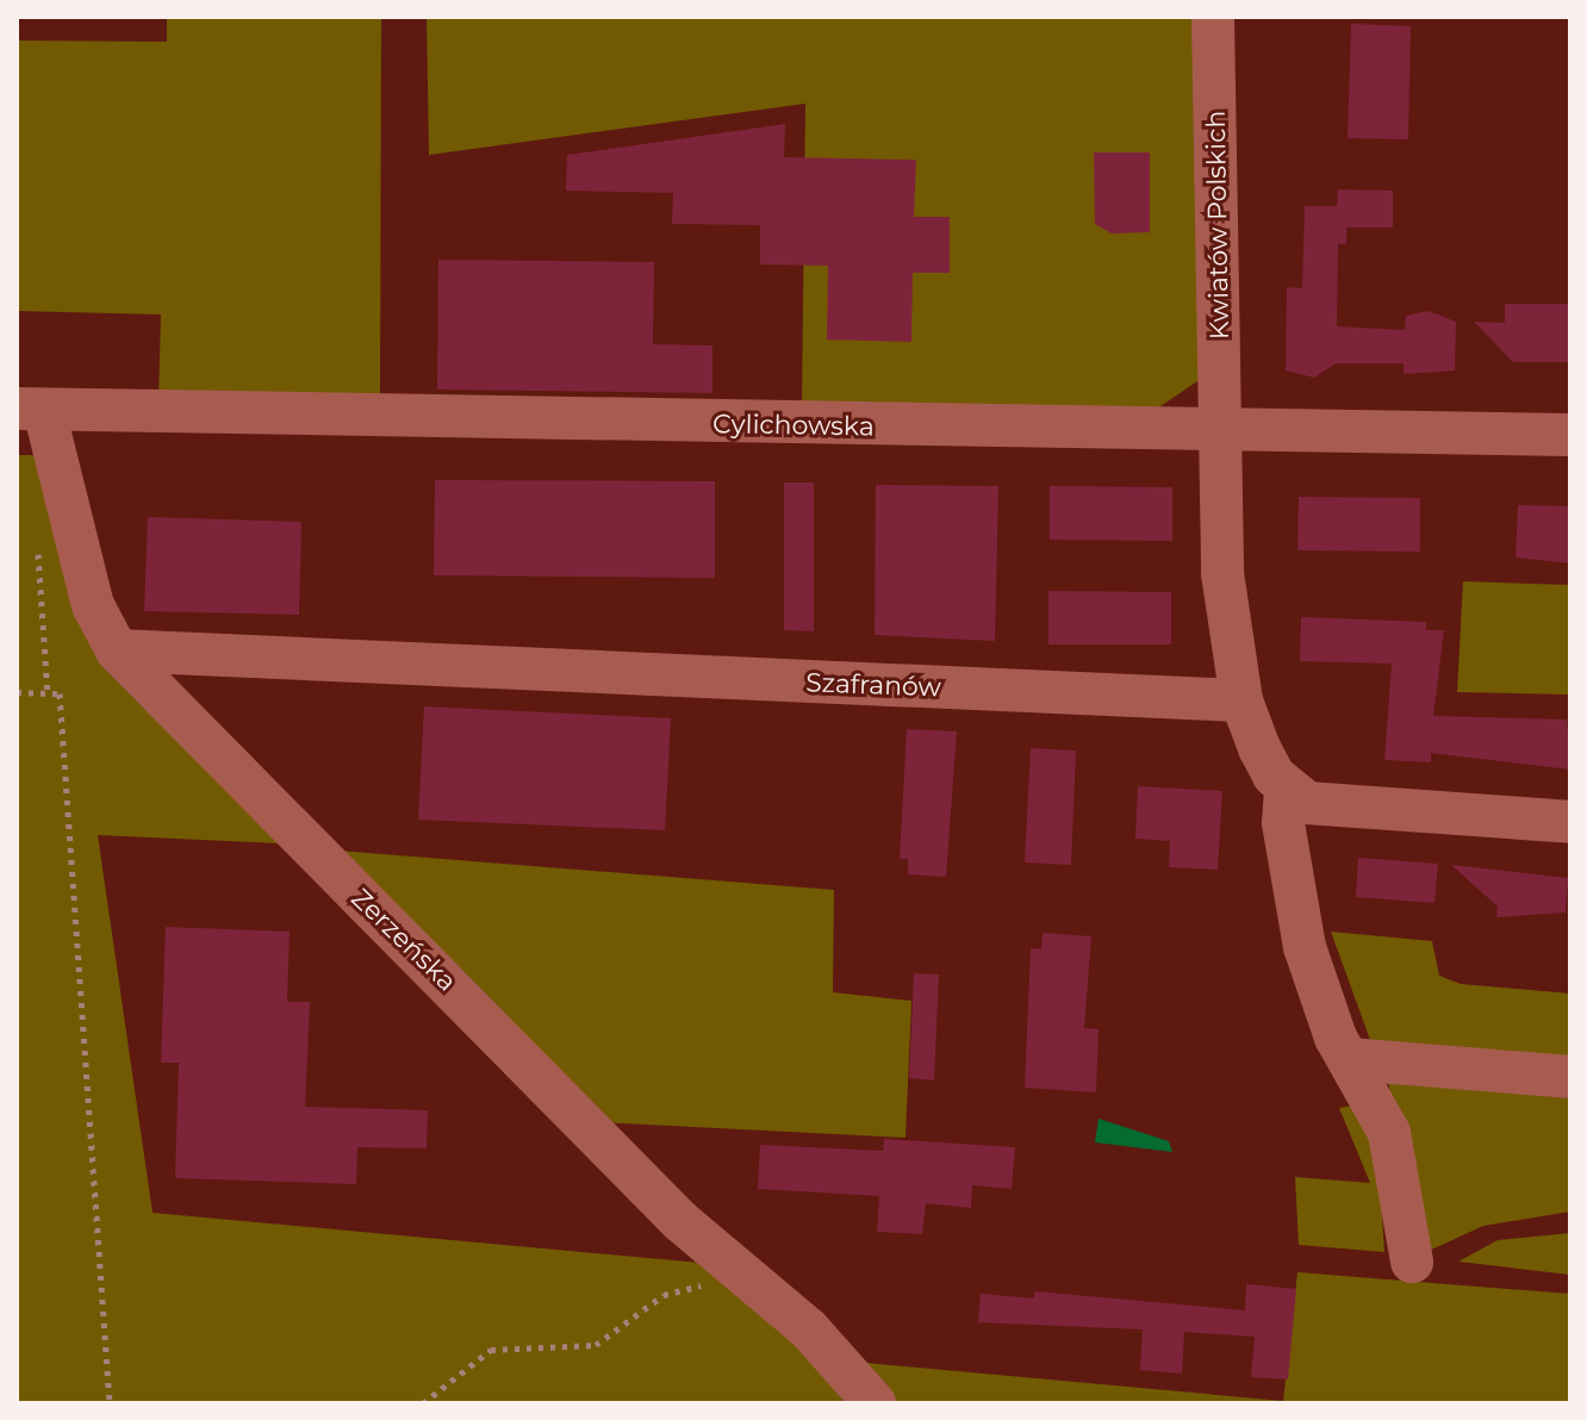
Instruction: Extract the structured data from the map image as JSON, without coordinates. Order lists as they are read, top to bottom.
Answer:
{
  "streets": {
    "street": [
      "Kwiatów Polskich",
      "Cylichowska",
      "Szafranów",
      "Zerzeńska"
    ]
  },
  "crossings": [
    ["Kwiatów Polskich", "Cylichowska"],
    ["Kwiatów Polskich", "Szafranów"],
    ["Cylichowska", "Zerzeńska"],
    ["Szafranów", "Zerzeńska"]
  ]
}
